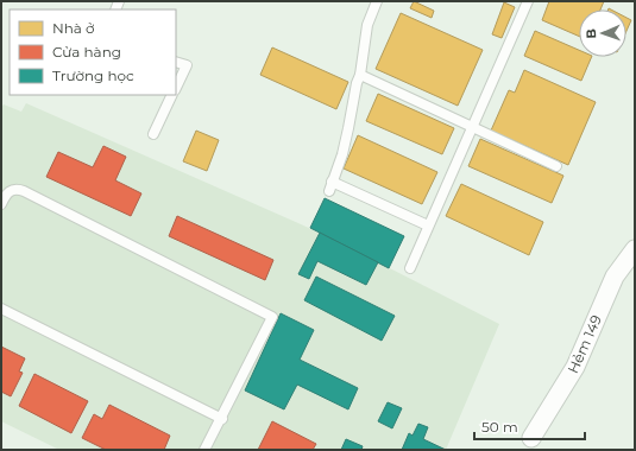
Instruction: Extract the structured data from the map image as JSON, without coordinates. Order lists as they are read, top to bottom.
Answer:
{
  "streets": {
    "street": ["Hẻm 149"]
  },
  "legend": ["Nhà ở", "Cửa hàng", "Trường học"],
  "scale_bar": "50 m",
  "north": "left"
}
